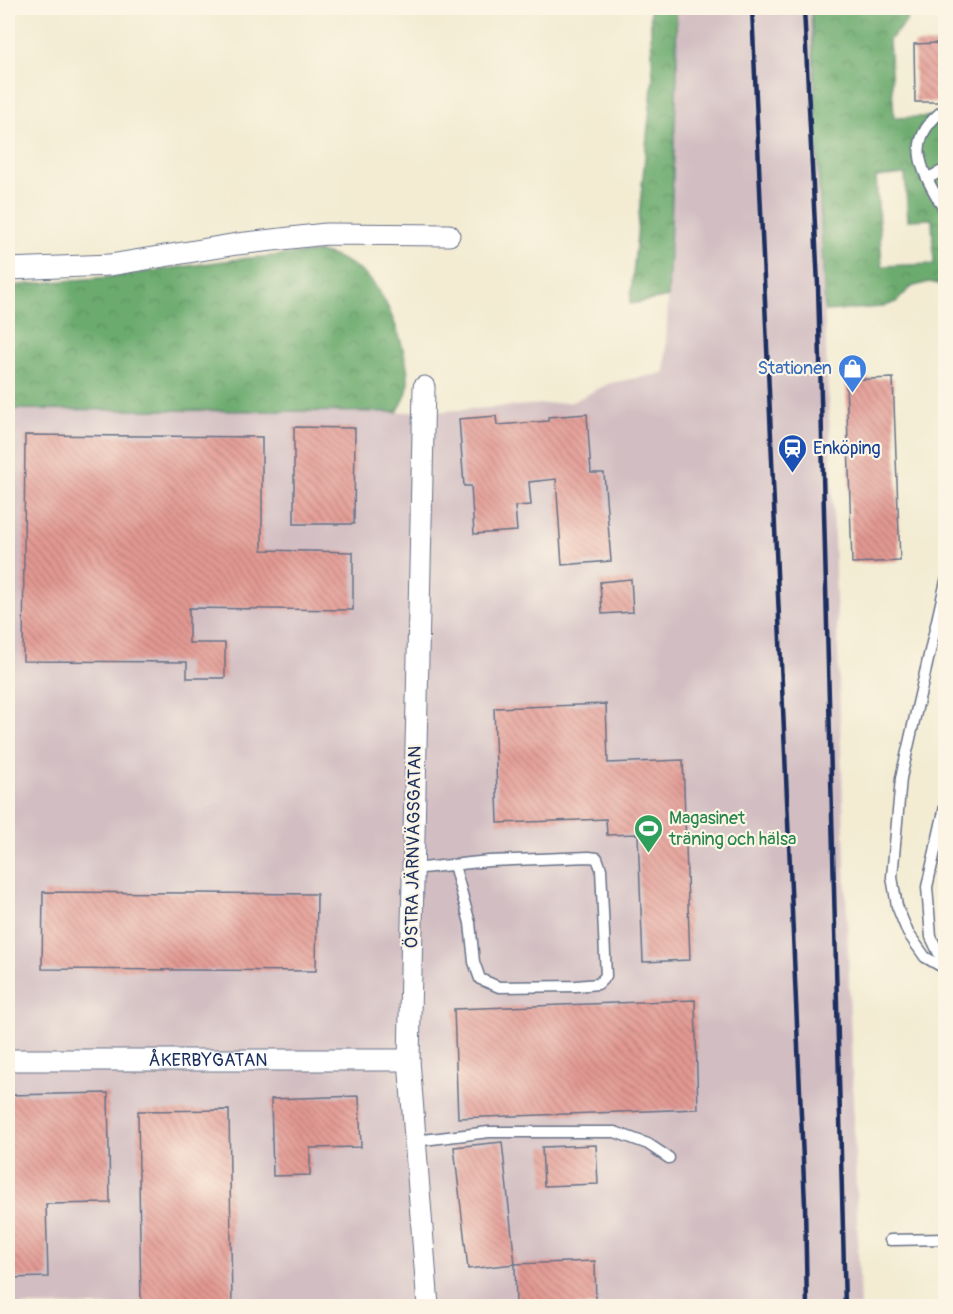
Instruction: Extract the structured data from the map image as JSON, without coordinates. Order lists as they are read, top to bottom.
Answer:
{
  "streets": {
    "street": ["ÖSTRA JÄRNVÄGSGATAN", "ÅKERBYGATAN"]
  },
  "crossings": [
    ["ÖSTRA JÄRNVÄGSGATAN", "ÅKERBYGATAN"]
  ],
  "places": {
    "shop": ["Stationen"],
    "station": ["Enköping"],
    "sports": ["Magasinet träning och hälsa"]
  }
}
